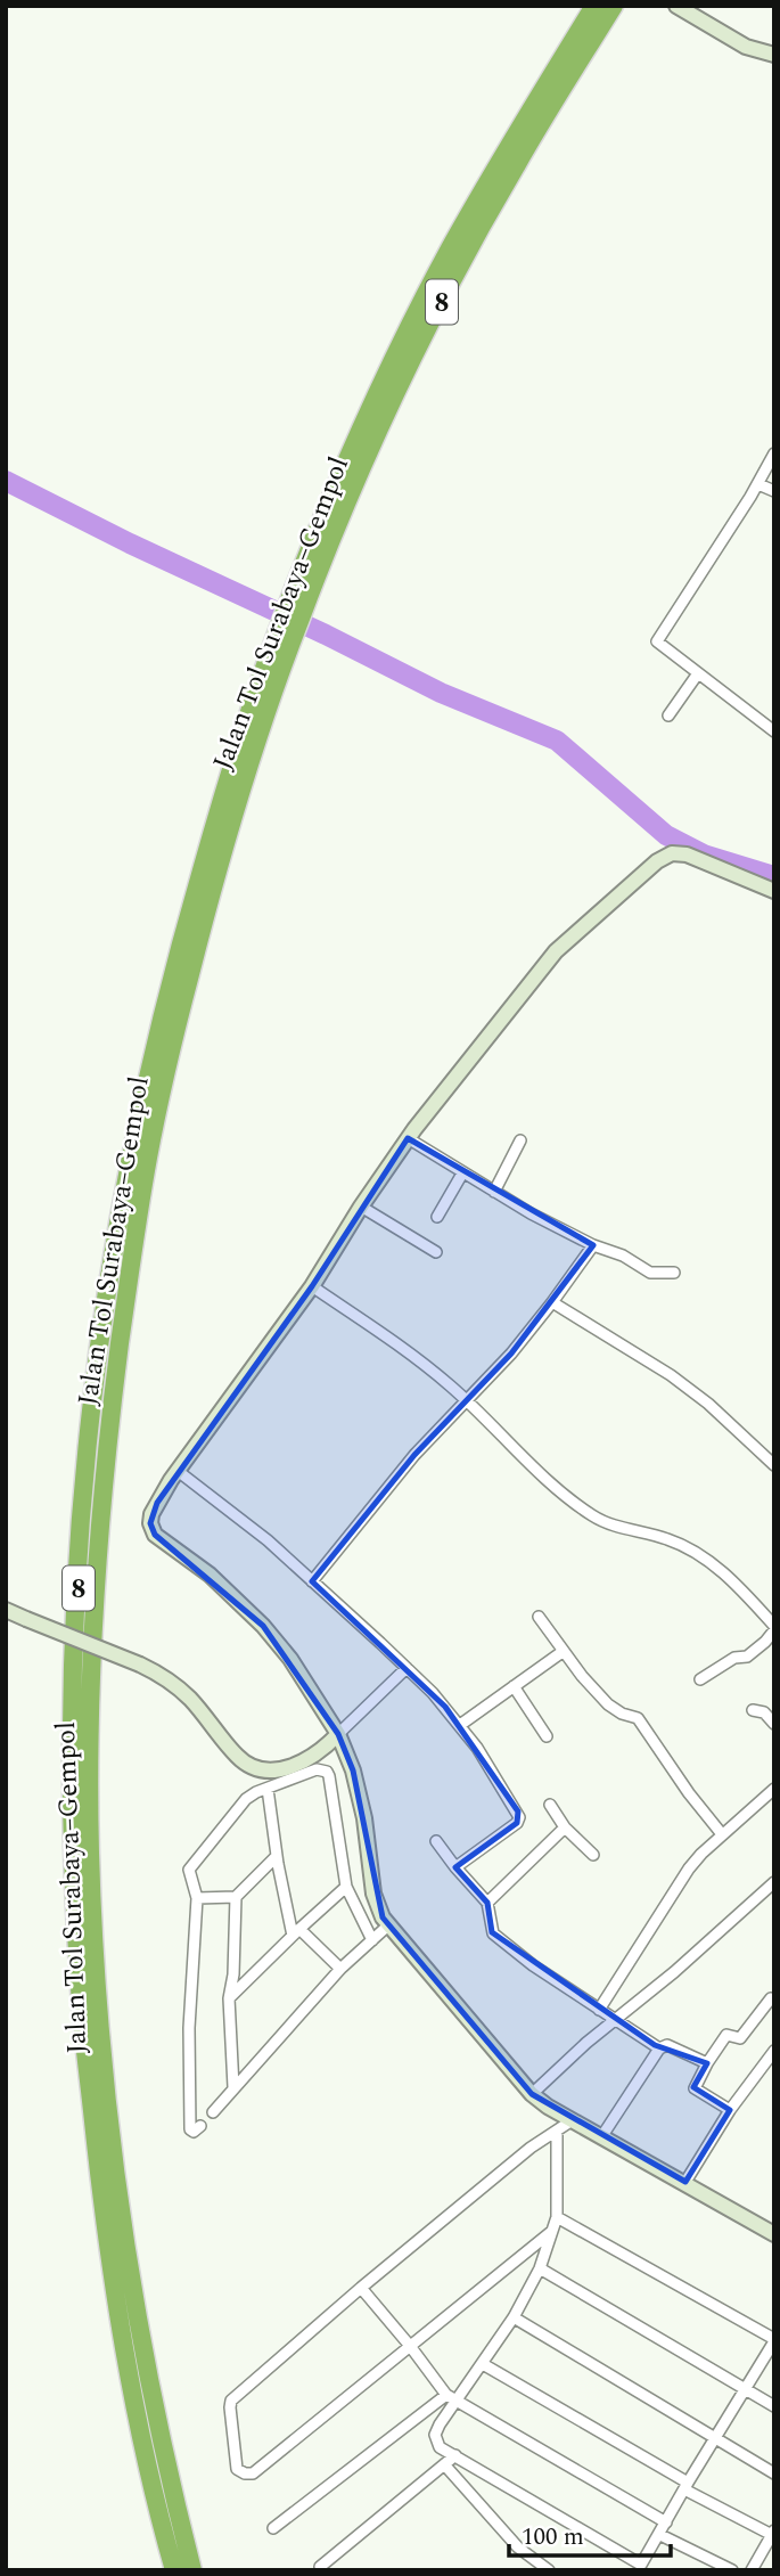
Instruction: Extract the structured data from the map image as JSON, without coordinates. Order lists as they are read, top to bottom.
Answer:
{
  "streets": {
    "highway": ["8", "Jalan Tol Surabaya–Gempol"]
  },
  "scale_bar": "100 m"
}
